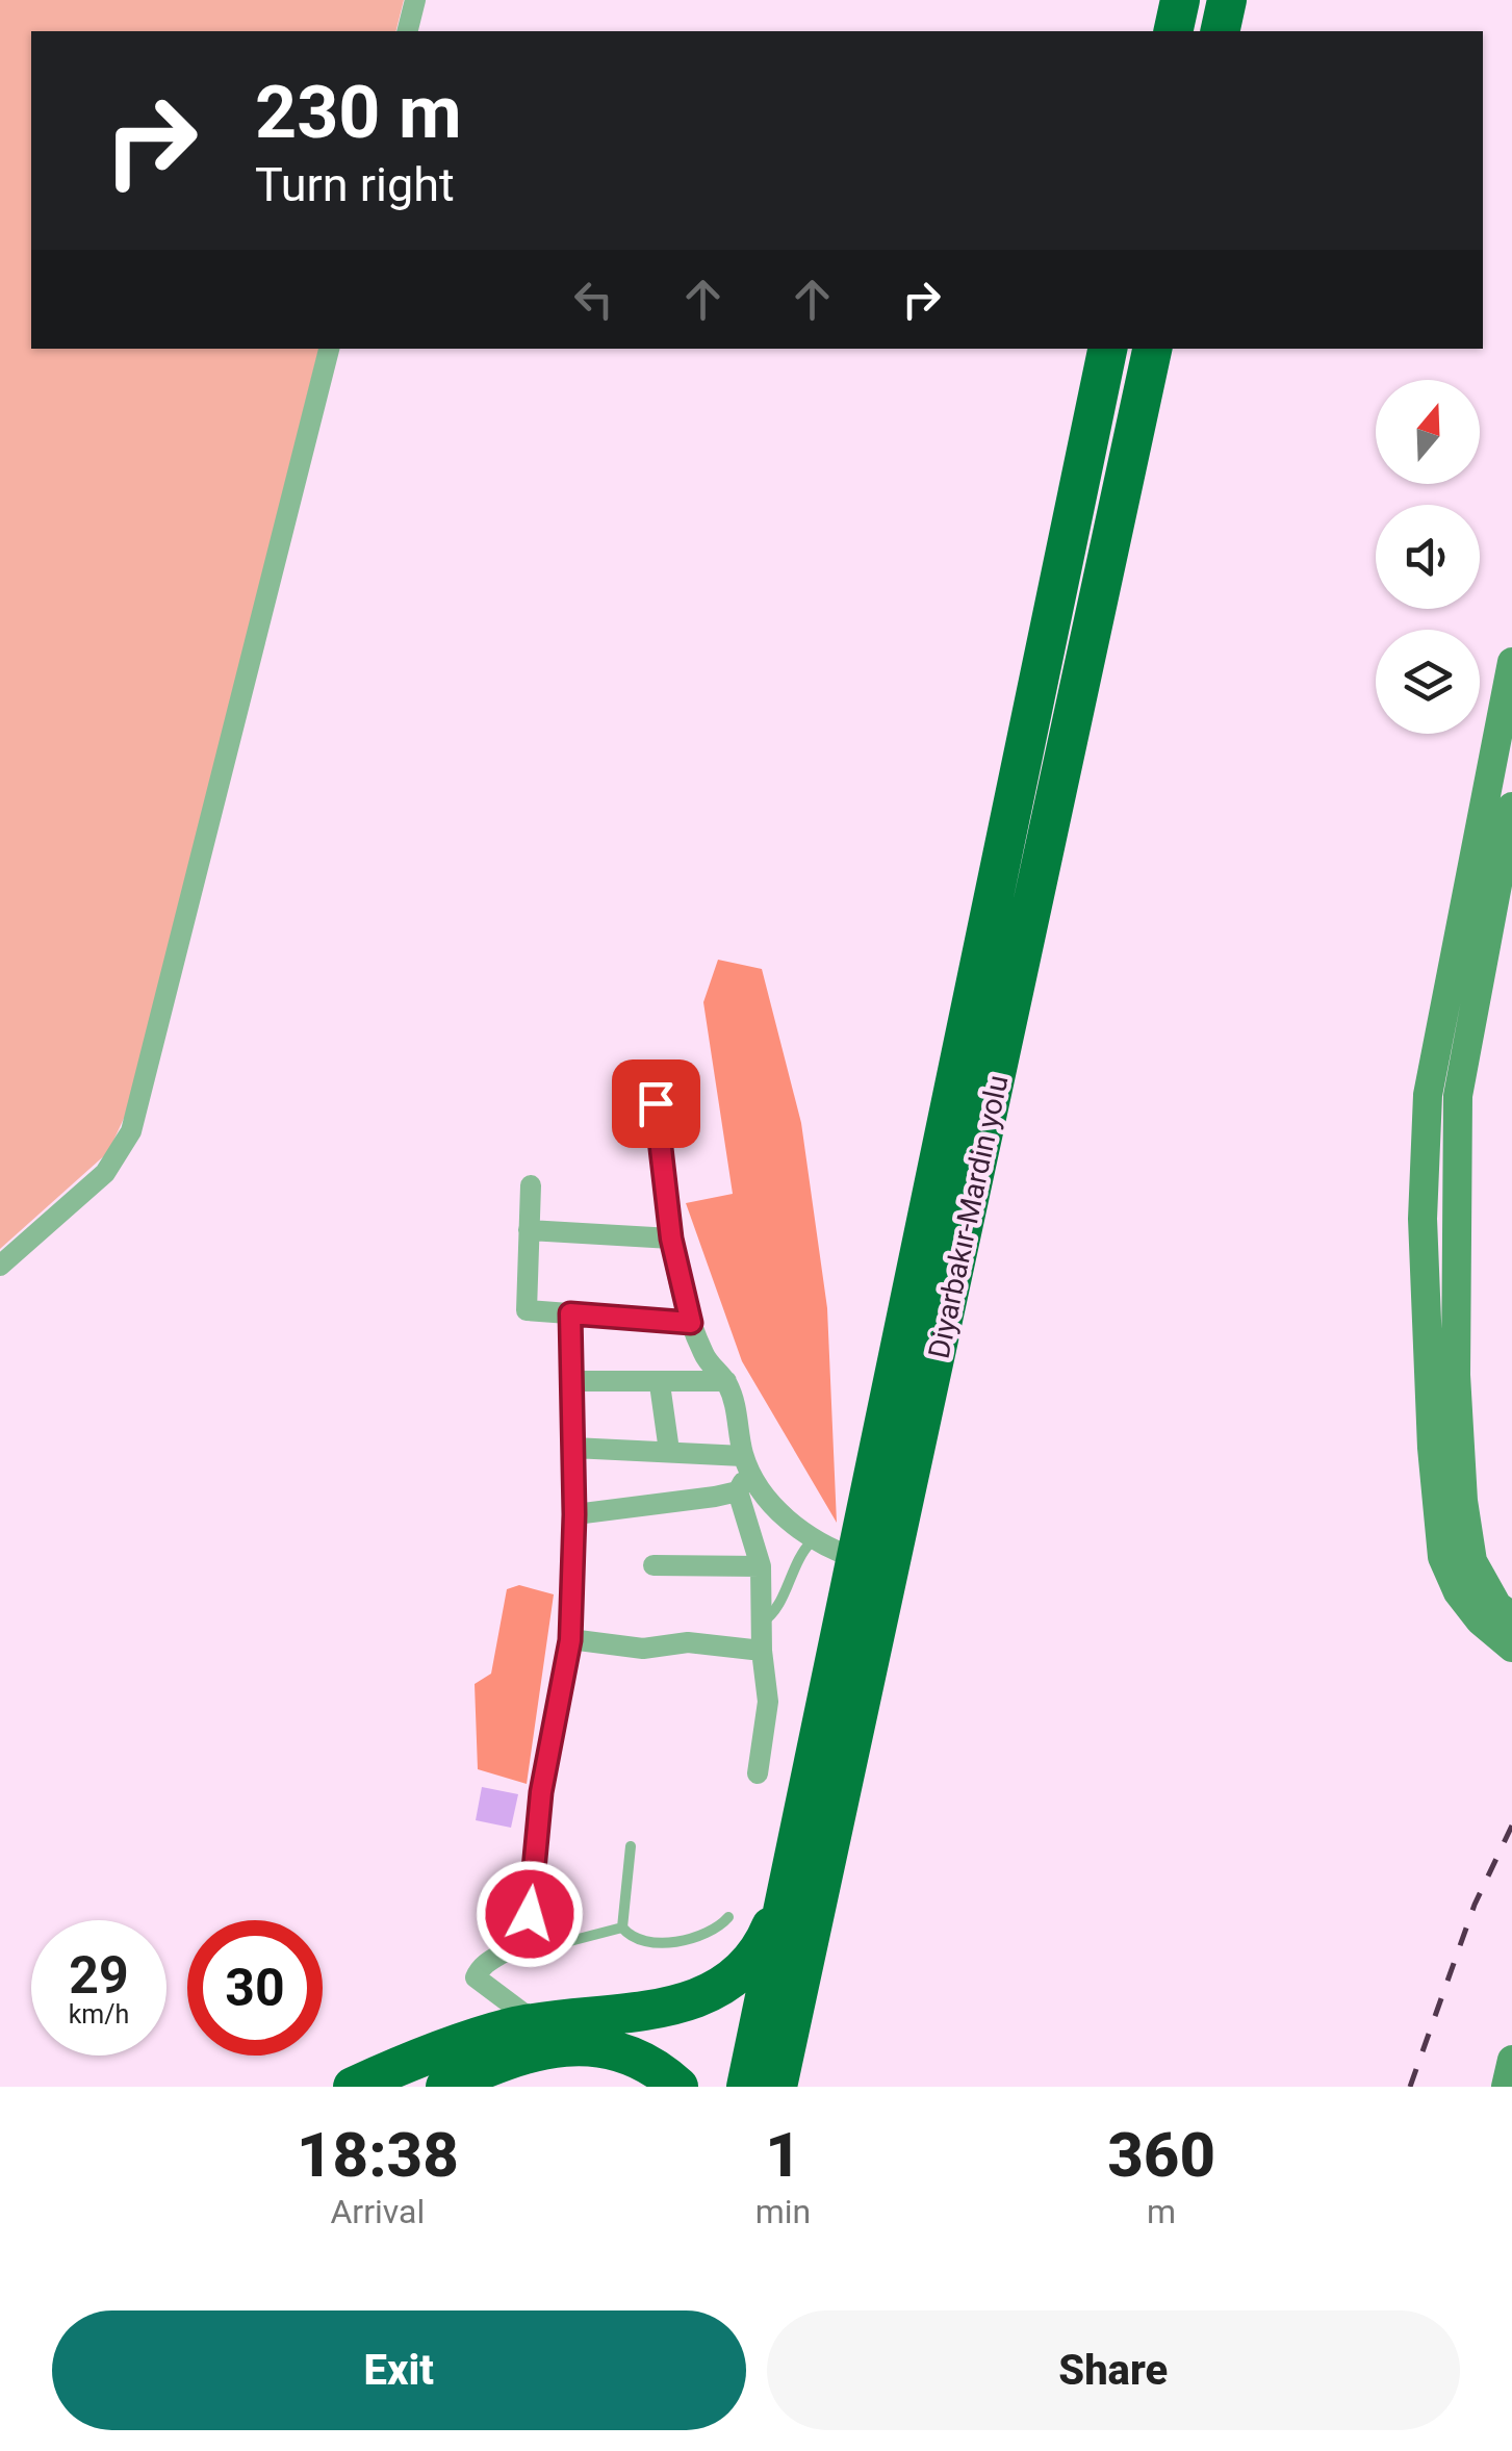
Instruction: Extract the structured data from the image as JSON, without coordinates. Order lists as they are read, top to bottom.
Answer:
{
  "streets": {
    "highway": ["Diyarbakır-Mardin yolu"]
  },
  "north": "top",
  "page": {
    "turn": ["230 m", "Turn right"],
    "speed": "29 km/h",
    "limit": "30",
    "eta": [
      "18:38",
      "Arrival",
      "1",
      "min",
      "360",
      "m"
    ],
    "buttons": ["Exit", "Share"]
  }
}
